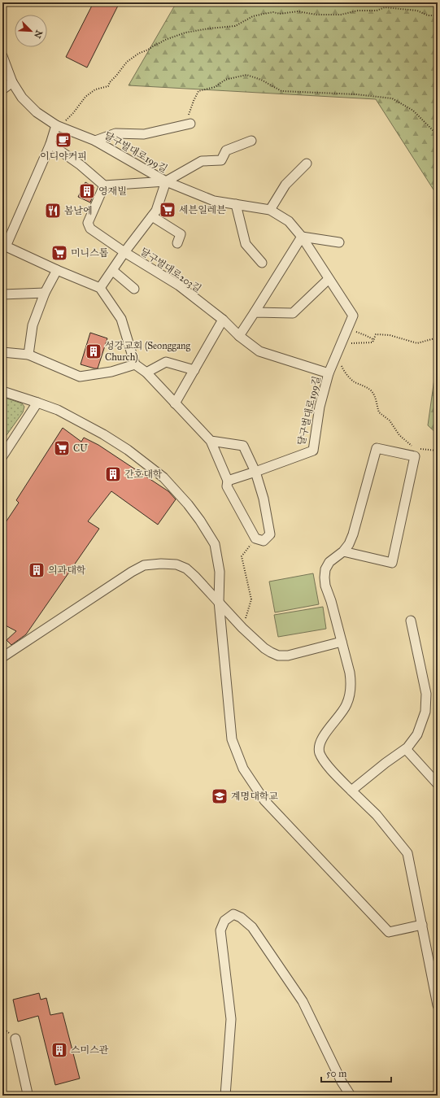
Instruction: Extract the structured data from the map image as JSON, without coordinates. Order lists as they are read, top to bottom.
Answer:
{
  "streets": {
    "street": ["달구벌대로199길", "달구벌대로203길"]
  },
  "crossings": [
    ["달구벌대로199길", "달구벌대로203길"]
  ],
  "places": {
    "cafe": ["이디야커피"],
    "building": [
      "영재빌",
      "성강교회 (Seonggang Church)",
      "간호대학",
      "의과대학",
      "스미스관"
    ],
    "supermarket": ["세븐일레븐", "미니스톱", "CU"],
    "restaurant": ["봄날에"],
    "school or university": ["계명대학교"]
  },
  "scale_bar": "50 m",
  "north": "bottom right"
}
